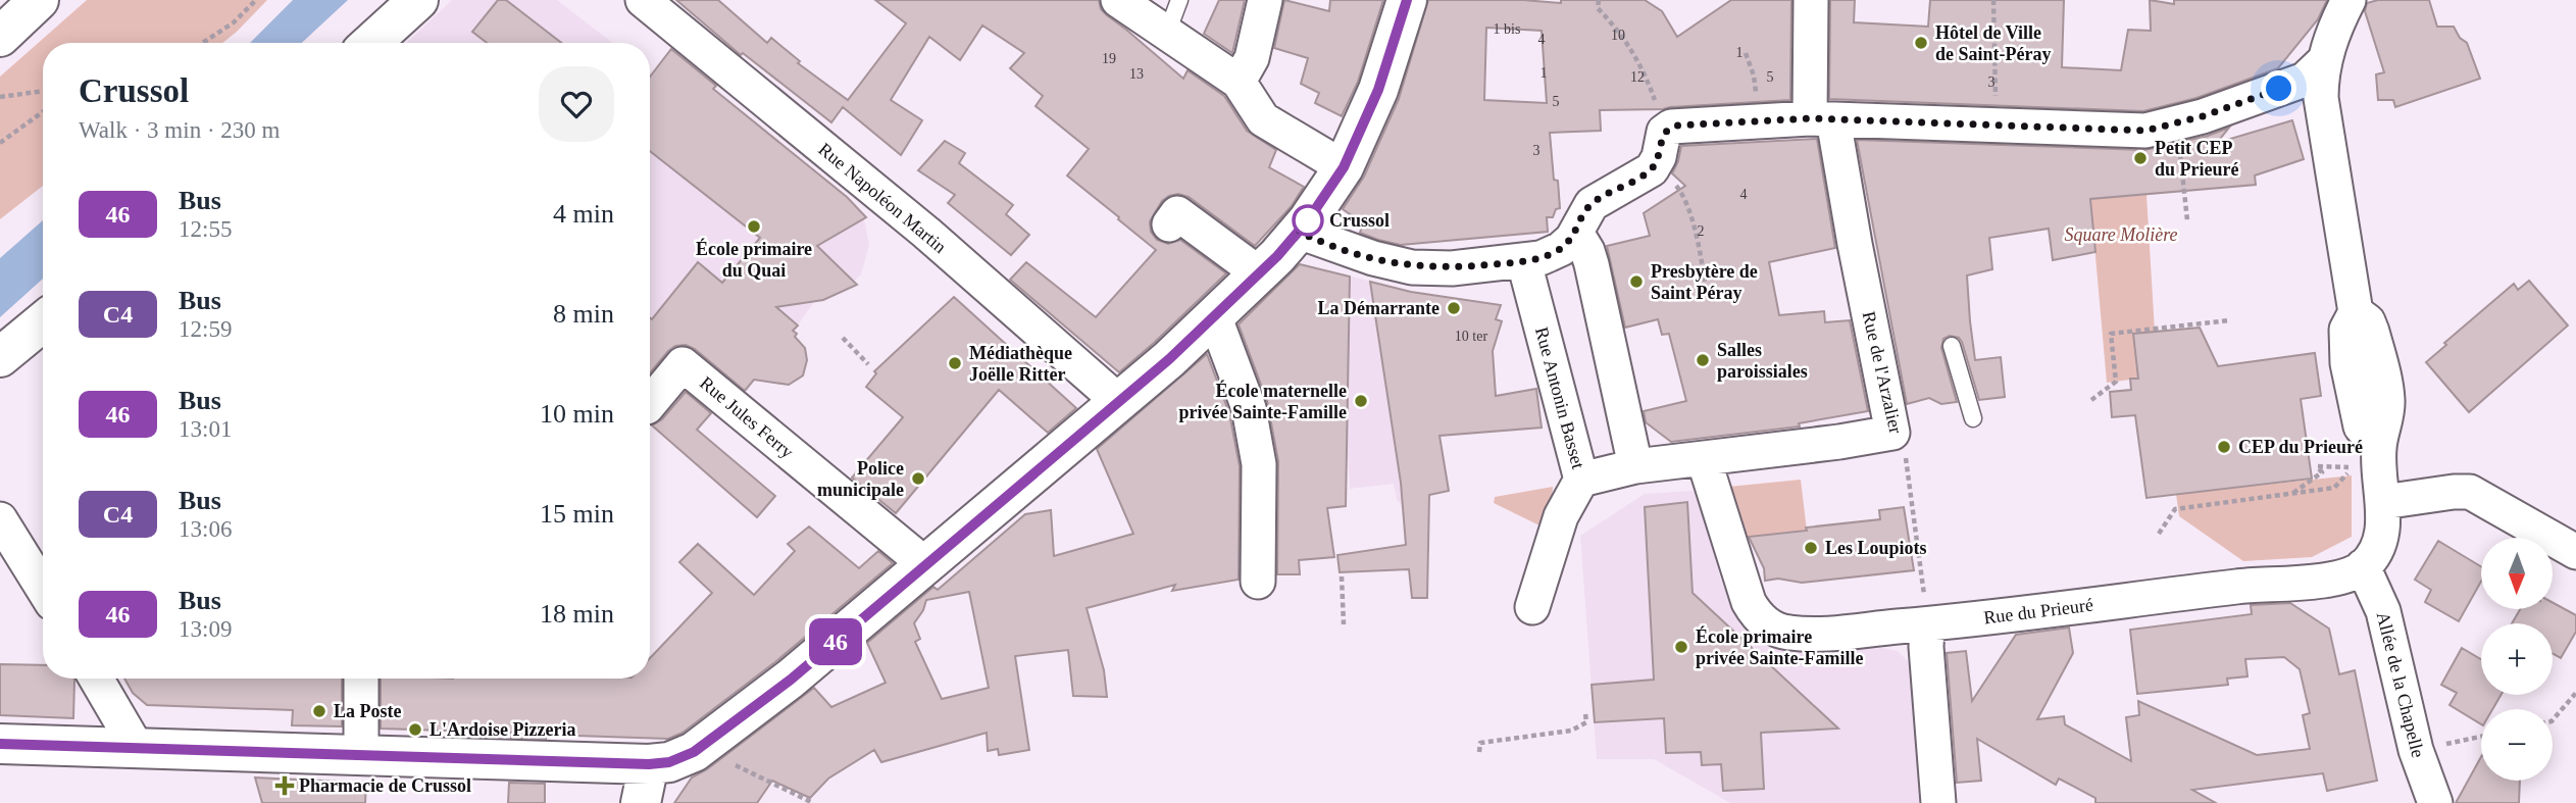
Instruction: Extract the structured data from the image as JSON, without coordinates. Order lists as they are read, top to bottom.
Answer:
{
  "streets": {
    "street": [
      "Rue Napoléon Martin",
      "Rue de l'Arzalier",
      "Rue Antonin Basset",
      "Rue Jules Ferry",
      "Rue du Prieuré",
      "Allée de la Chapelle"
    ]
  },
  "crossings": [
    ["Rue de l'Arzalier", "Rue Antonin Basset"],
    ["Rue de l'Arzalier", "Rue du Prieuré"],
    ["Rue Antonin Basset", "Rue du Prieuré"],
    ["Rue du Prieuré", "Allée de la Chapelle"]
  ],
  "parks": ["Square Molière"],
  "places": {
    "other": [
      "Hôtel de Ville de Saint-Péray",
      "Petit CEP du Prieuré",
      "Crussol",
      "École primaire du Quai",
      "Presbytère de Saint Péray",
      "La Démarrante",
      "Salles paroissiales",
      "Médiathèque Joëlle Ritter",
      "École maternelle privée Sainte-Famille",
      "CEP du Prieuré",
      "Police municipale",
      "Les Loupiots",
      "École primaire privée Sainte-Famille",
      "La Poste",
      "L'Ardoise Pizzeria"
    ],
    "health": ["Pharmacie de Crussol"]
  },
  "lines": ["bus line 46"],
  "house_numbers": [
    "1 bis",
    "10",
    "4",
    "1",
    "19",
    "1",
    "13",
    "12",
    "5",
    "3",
    "5",
    "3",
    "4",
    "2",
    "10 ter"
  ],
  "north": "bottom",
  "page": {
    "on_map": "46",
    "heading": ["Crussol", "Walk · 3 min · 230 m"],
    "list": [
      {
        "mark": "46",
        "name": "Bus",
        "note": "12:55",
        "value": "4 min"
      },
      {
        "mark": "C4",
        "name": "Bus",
        "note": "12:59",
        "value": "8 min"
      },
      {
        "mark": "46",
        "name": "Bus",
        "note": "13:01",
        "value": "10 min"
      },
      {
        "mark": "C4",
        "name": "Bus",
        "note": "13:06",
        "value": "15 min"
      },
      {
        "mark": "46",
        "name": "Bus",
        "note": "13:09",
        "value": "18 min"
      }
    ],
    "map_buttons": ["+", "−"]
  }
}
